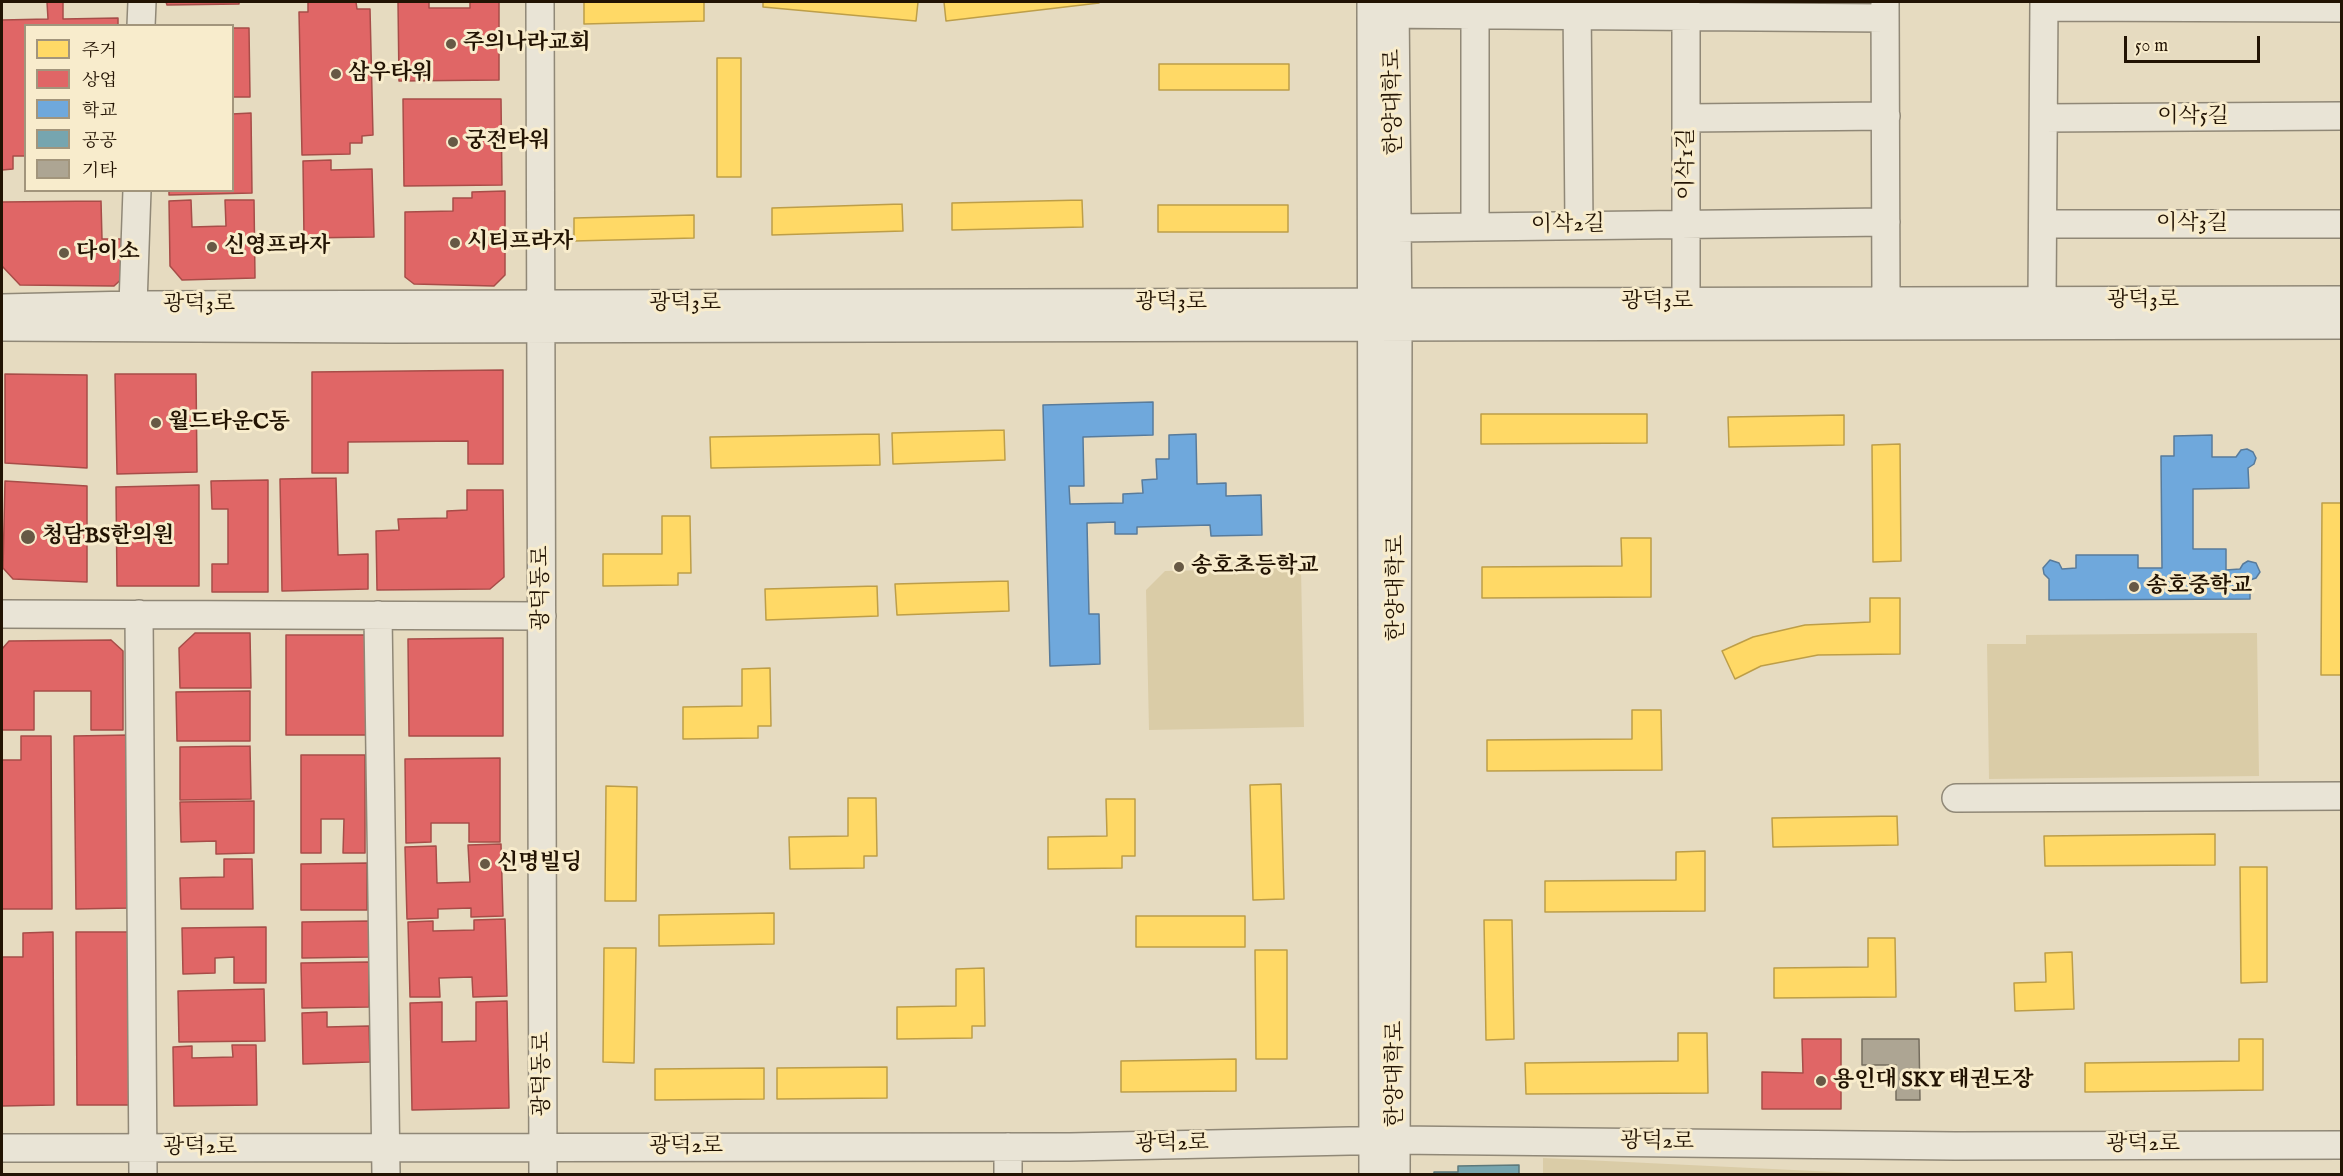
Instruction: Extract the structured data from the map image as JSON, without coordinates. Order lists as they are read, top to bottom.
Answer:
{
  "streets": {
    "street": [
      "한양대학로",
      "이삭5길",
      "이삭1길",
      "이삭3길",
      "이삭2길",
      "광덕3로",
      "광덕동로",
      "광덕2로"
    ]
  },
  "crossings": [
    ["한양대학로", "이삭2길"],
    ["한양대학로", "광덕3로"],
    ["한양대학로", "광덕2로"],
    ["이삭1길", "이삭2길"],
    ["이삭1길", "광덕3로"],
    ["광덕3로", "광덕동로"],
    ["광덕동로", "광덕2로"]
  ],
  "places": [
    "주의나라교회",
    "삼우타워",
    "궁전타워",
    "시티프라자",
    "신영프라자",
    "다이소",
    "월드타운C동",
    "청담BS한의원",
    "송호초등학교",
    "송호중학교",
    "신명빌딩",
    "용인대 SKY 태권도장"
  ],
  "legend": [
    "주거",
    "상업",
    "학교",
    "공공",
    "기타"
  ],
  "scale_bar": "50 m"
}
